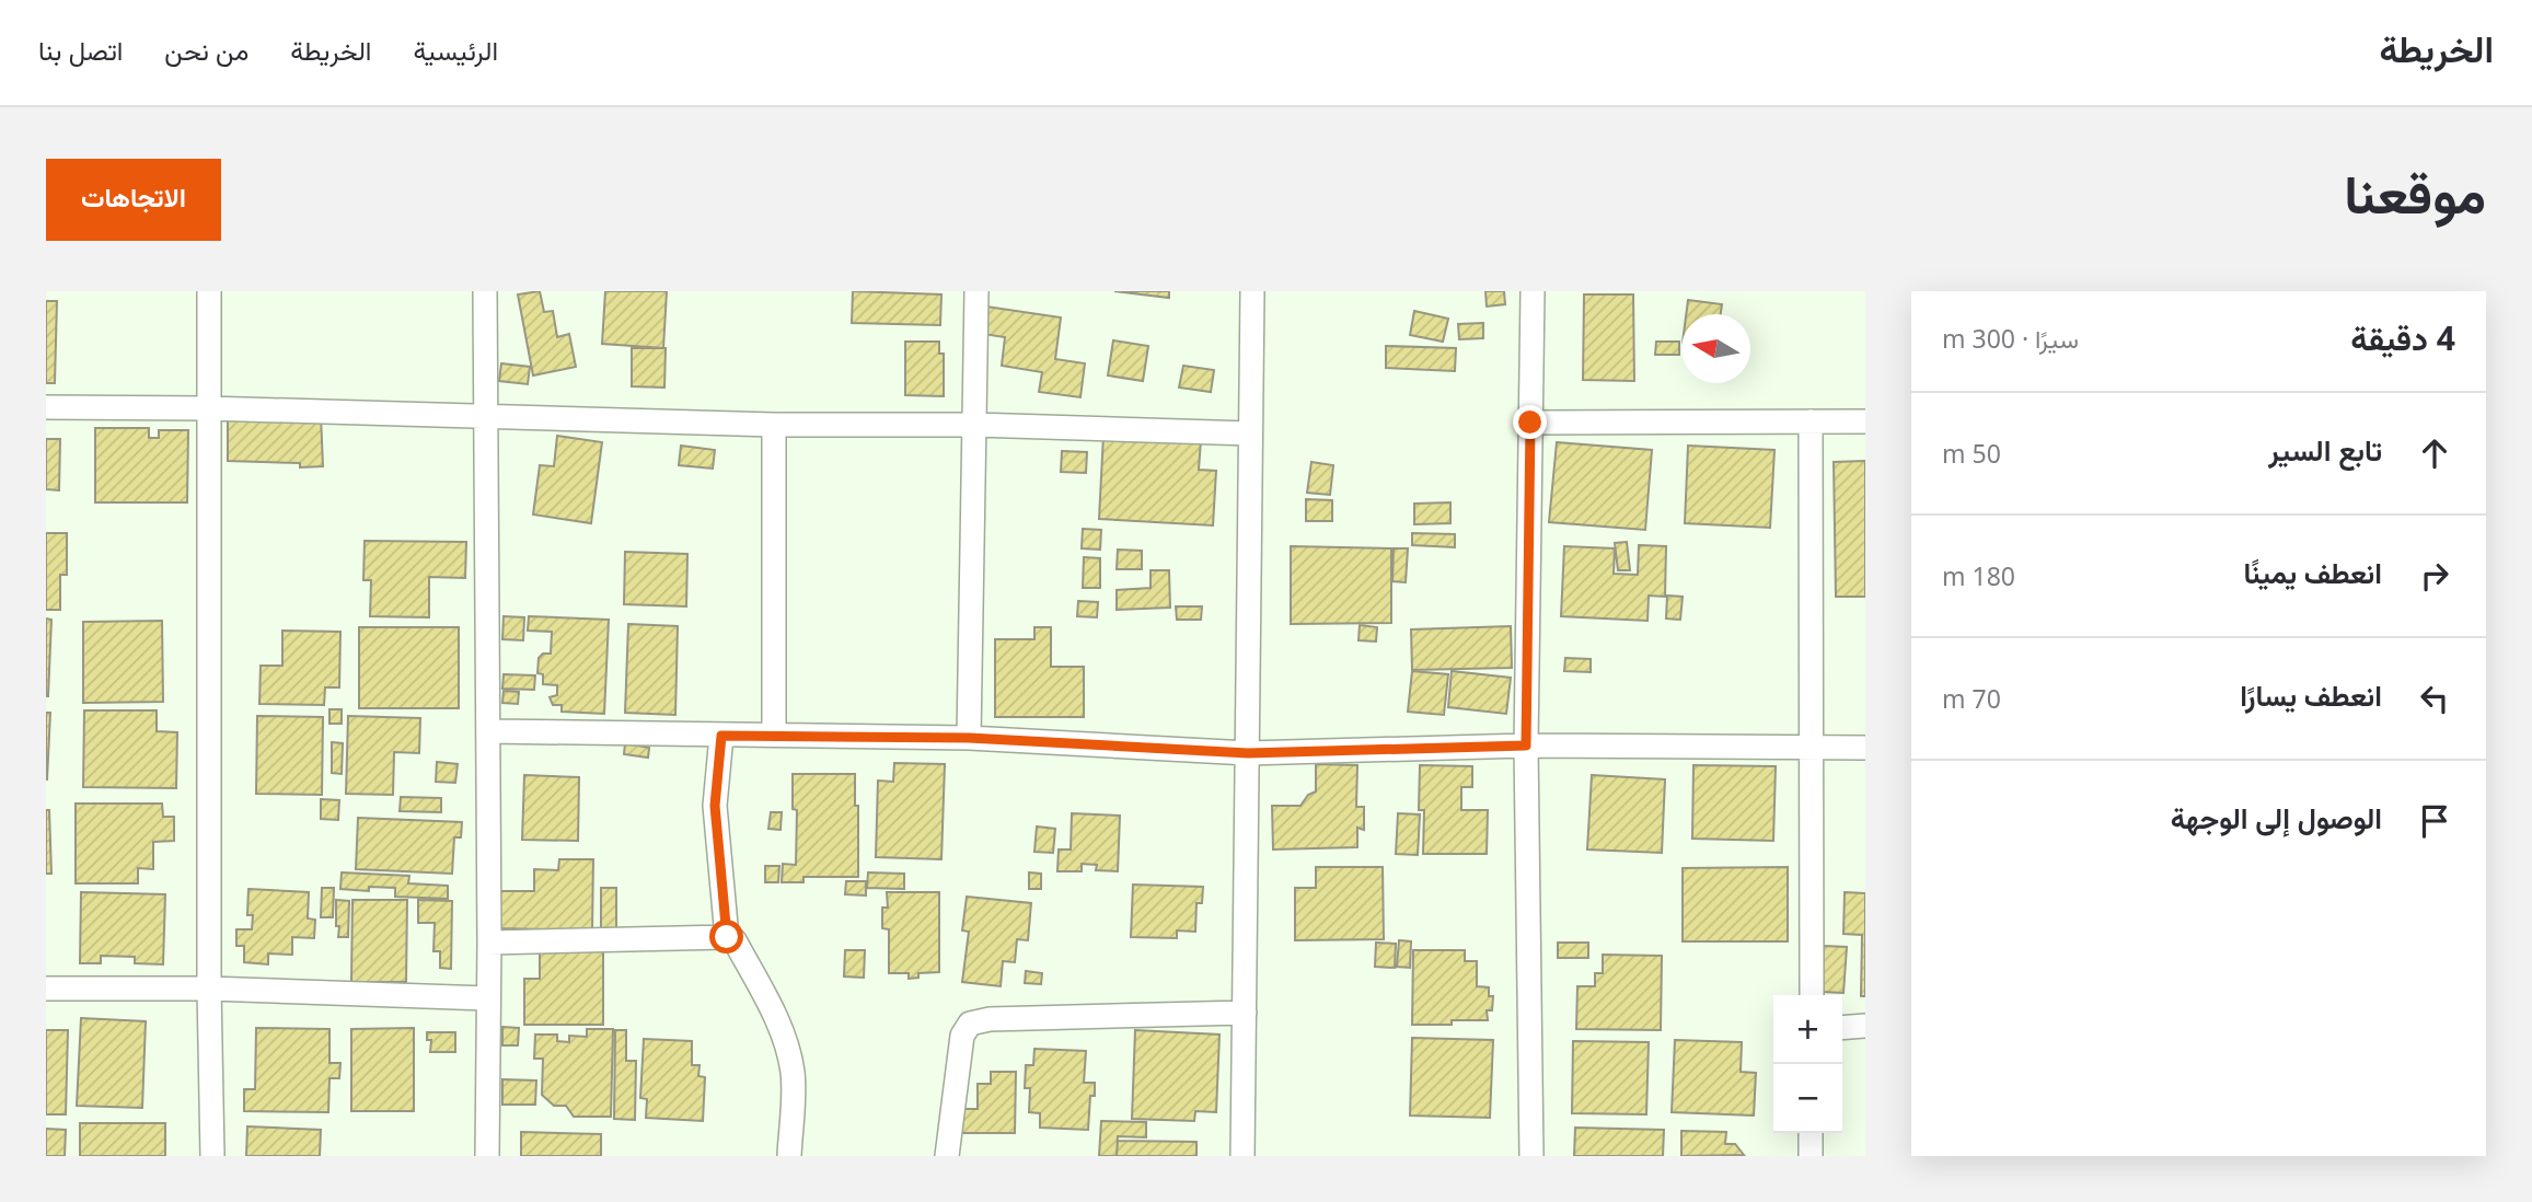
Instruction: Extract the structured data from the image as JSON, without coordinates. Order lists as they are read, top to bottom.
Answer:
{
  "north": "left",
  "page": {
    "header": "الخريطة",
    "nav": [
      "الرئيسية",
      "الخريطة",
      "من نحن",
      "اتصل بنا"
    ],
    "title": "موقعنا",
    "buttons": "الاتجاهات",
    "heading": ["4 دقيقة", "سيرًا · 300 m"],
    "list": [
      ["تابع السير", "50 m"],
      ["انعطف يمينًا", "180 m"],
      ["انعطف يسارًا", "70 m"],
      "الوصول إلى الوجهة"
    ],
    "map_buttons": ["+", "−"]
  }
}
